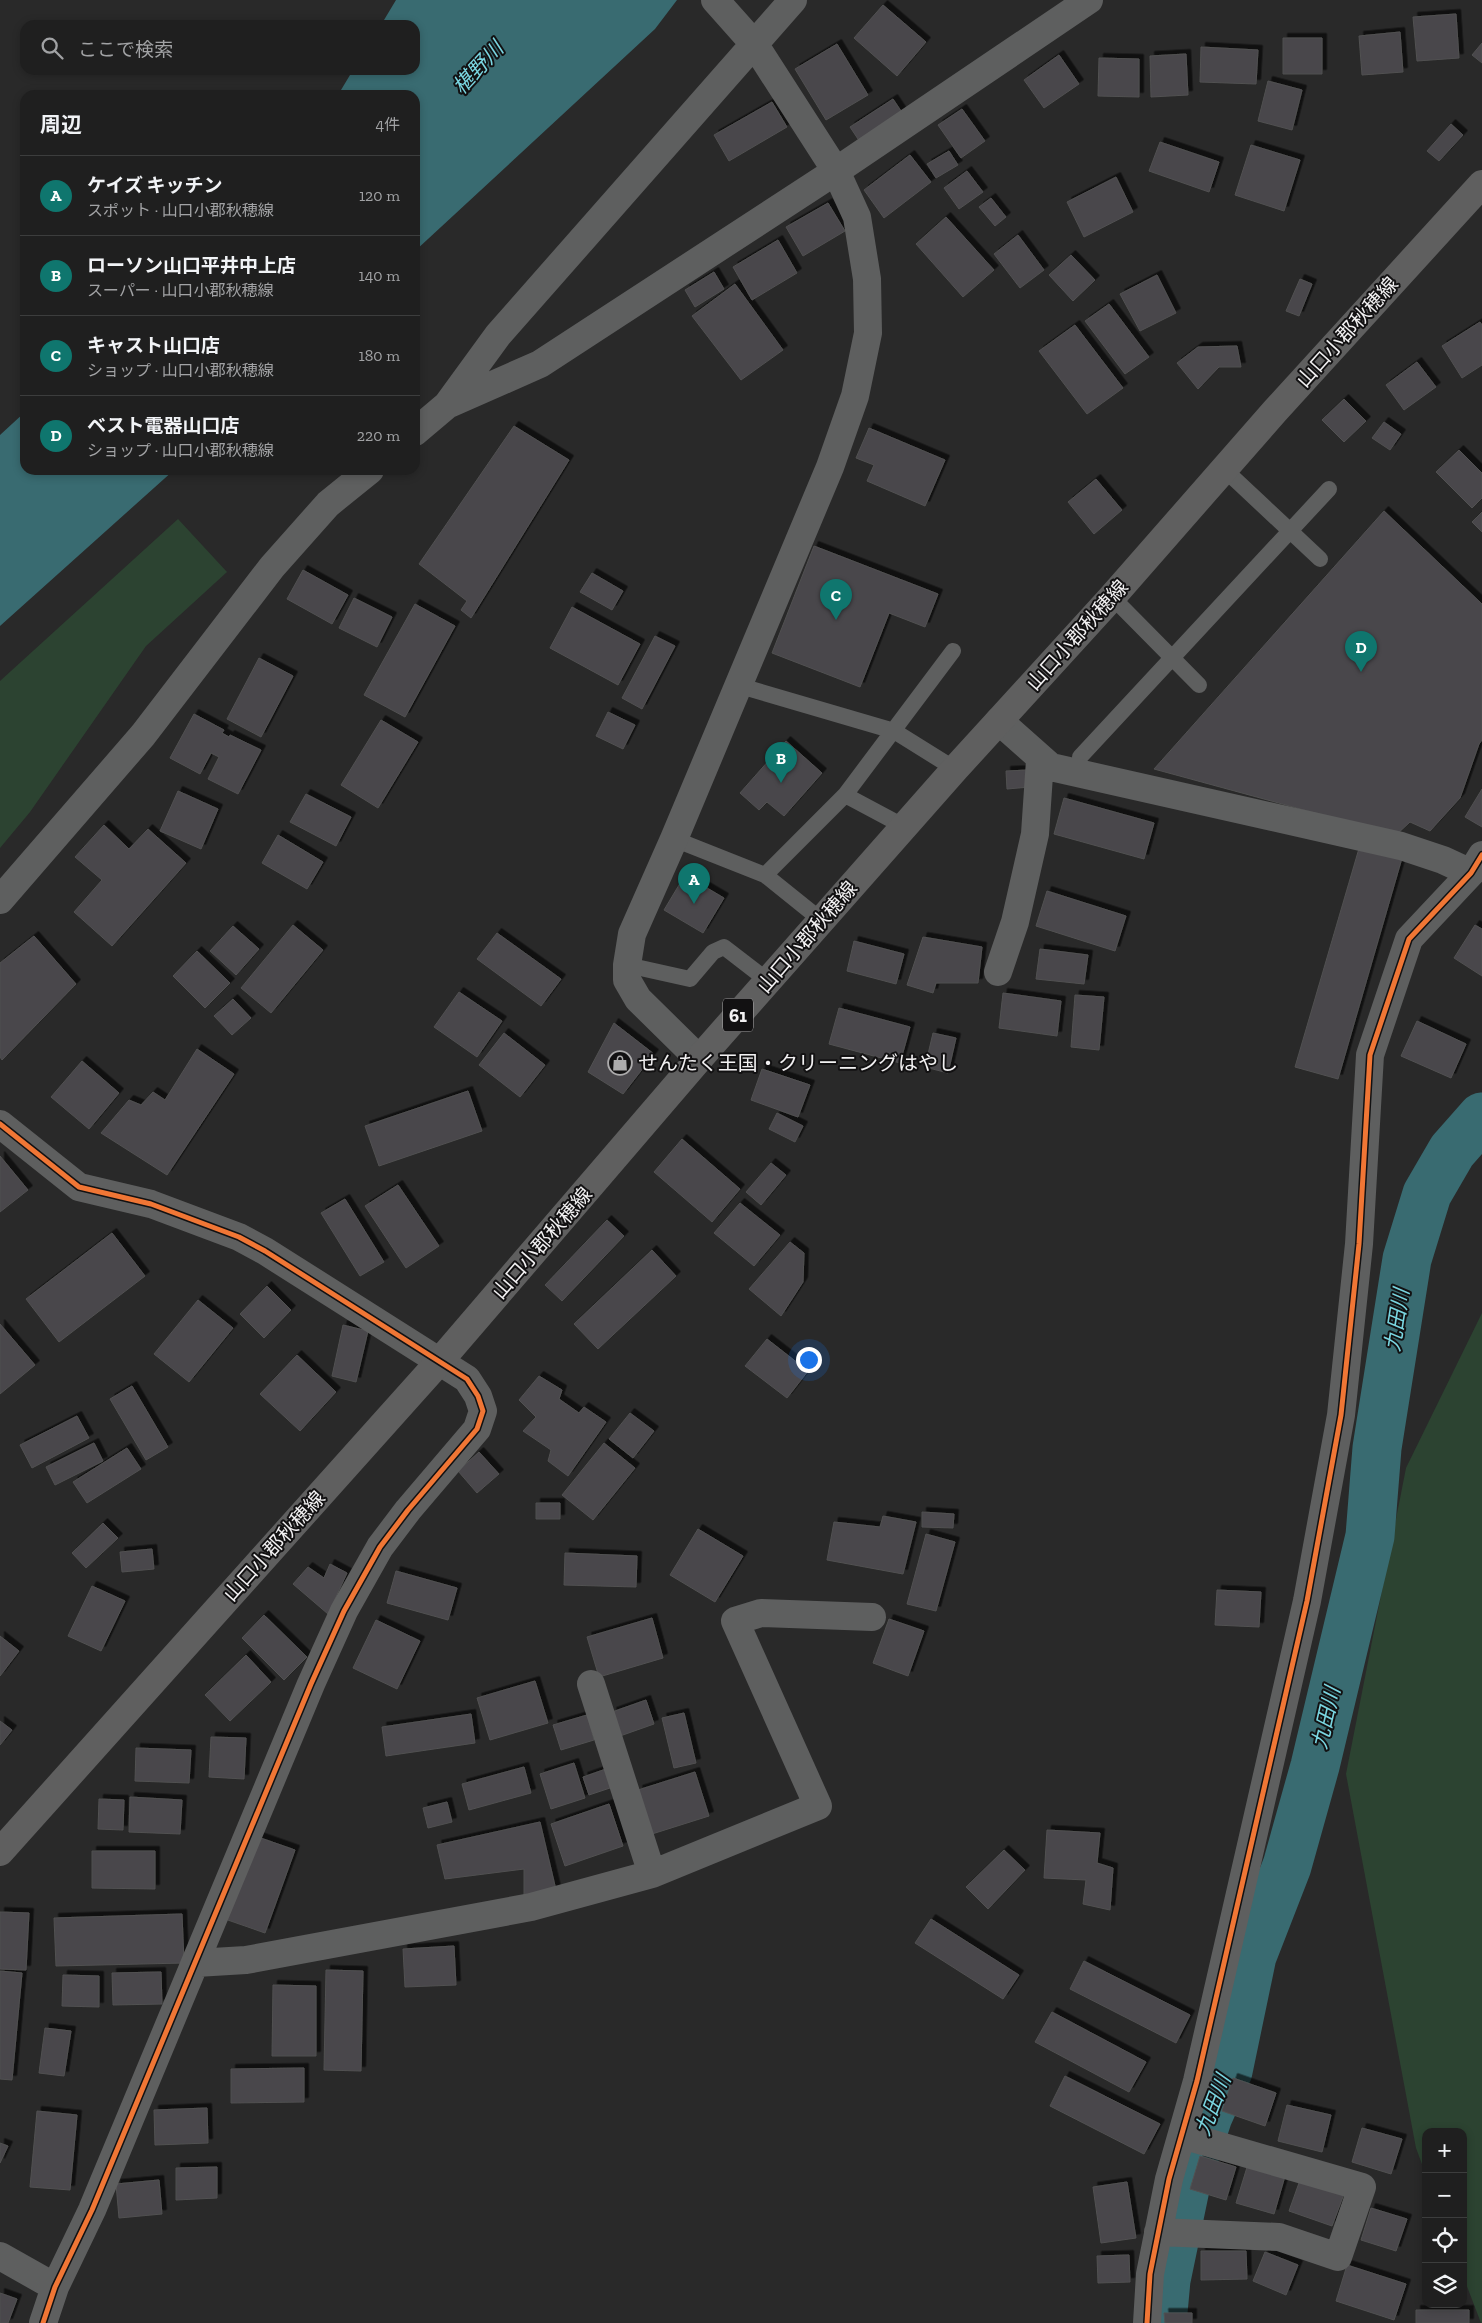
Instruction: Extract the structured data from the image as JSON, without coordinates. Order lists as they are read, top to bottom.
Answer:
{
  "streets": {
    "main road": ["山口小郡秋穂線", "61"]
  },
  "water": ["椹野川", "九田川"],
  "places": {
    "shop": ["せんたく王国・クリーニングはやし"]
  },
  "page": {
    "search": "ここで検索",
    "heading": ["周辺", "4件"],
    "list": [
      {
        "mark": "A",
        "name": "ケイズ キッチン",
        "note": "スポット · 山口小郡秋穂線",
        "value": "120 m"
      },
      {
        "mark": "B",
        "name": "ローソン山口平井中上店",
        "note": "スーパー · 山口小郡秋穂線",
        "value": "140 m"
      },
      {
        "mark": "C",
        "name": "キャスト山口店",
        "note": "ショップ · 山口小郡秋穂線",
        "value": "180 m"
      },
      {
        "mark": "D",
        "name": "ベスト電器山口店",
        "note": "ショップ · 山口小郡秋穂線",
        "value": "220 m"
      }
    ],
    "pins": [
      "C",
      "D",
      "B",
      "A"
    ],
    "map_buttons": ["+", "−"]
  }
}
